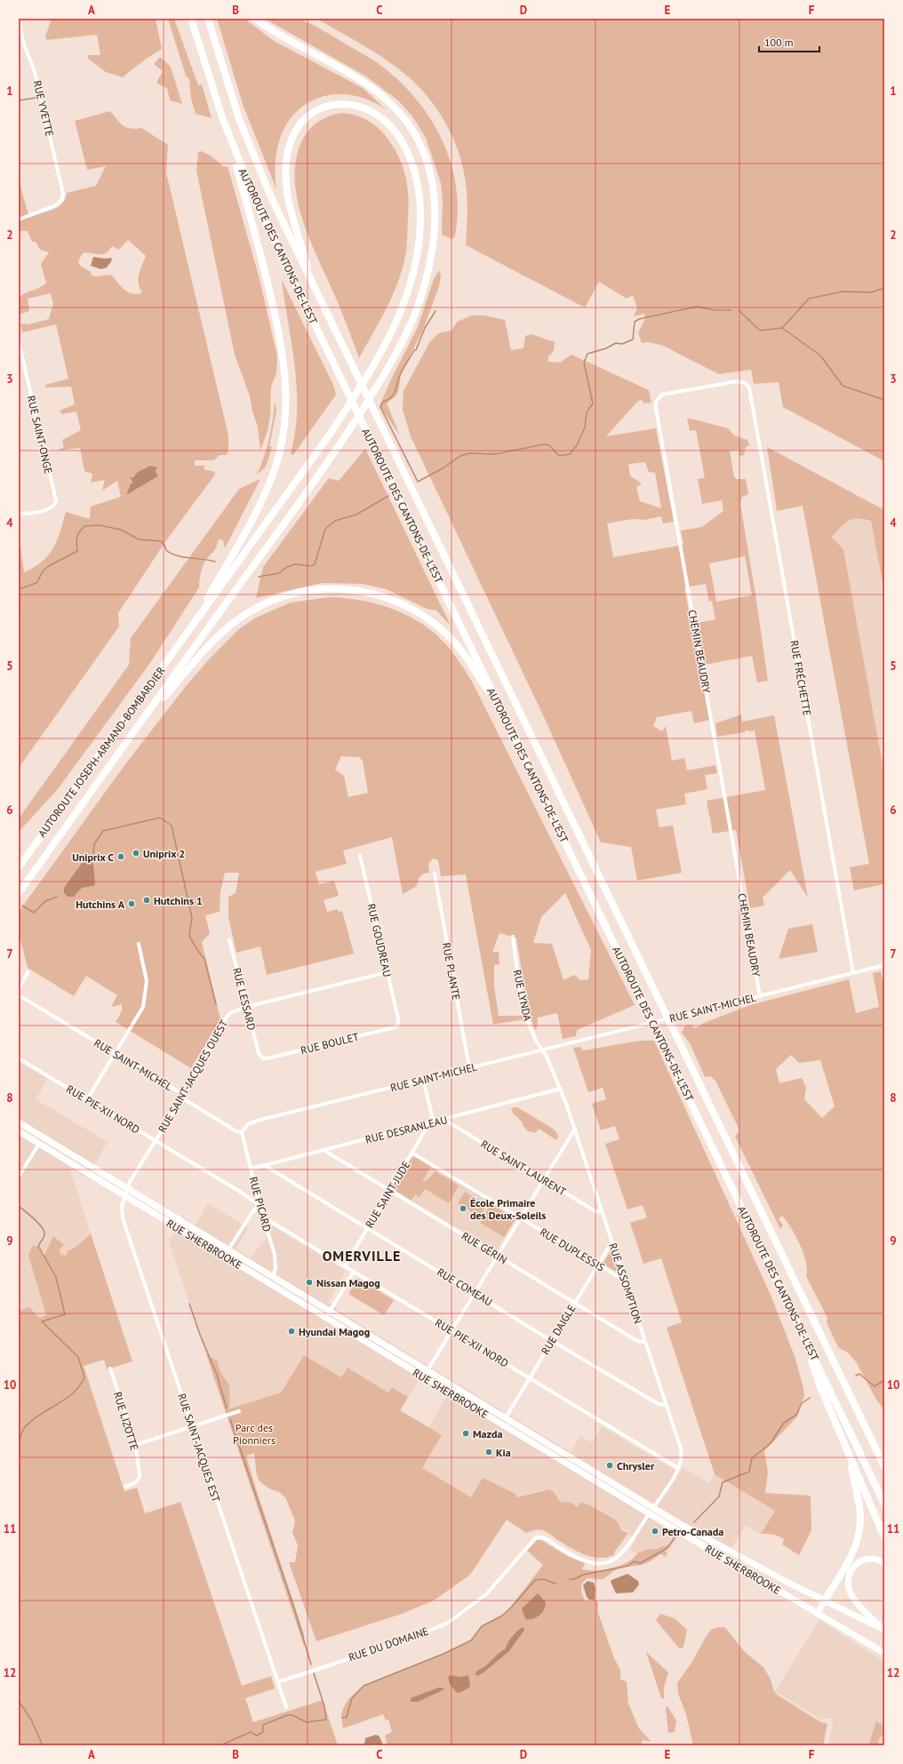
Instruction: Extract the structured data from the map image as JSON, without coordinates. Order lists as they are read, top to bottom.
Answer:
{
  "streets": {
    "highway": ["AUTOROUTE DES CANTONS-DE-L'EST", "AUTOROUTE JOSEPH-ARMAND-BOMBARDIER"],
    "main road": ["RUE SHERBROOKE"],
    "street": [
      "RUE YVETTE",
      "RUE SAINT-ONGE",
      "CHEMIN BEAUDRY",
      "RUE FRÉCHETTE",
      "RUE GOUDREAU",
      "RUE PLANTE",
      "RUE LYNDA",
      "RUE LESSARD",
      "RUE SAINT-MICHEL",
      "RUE BOULET",
      "RUE SAINT-JACQUES OUEST",
      "RUE PIE-XII NORD",
      "RUE DESRANLEAU",
      "RUE SAINT-LAURENT",
      "RUE SAINT-JUDE",
      "RUE PICARD",
      "RUE GÉRIN",
      "RUE DUPLESSIS",
      "RUE ASSOMPTION",
      "RUE COMEAU",
      "RUE DAIGLE",
      "RUE LIZOTTE",
      "RUE SAINT-JACQUES EST",
      "RUE DU DOMAINE"
    ]
  },
  "crossings": [
    ["CHEMIN BEAUDRY", "RUE FRÉCHETTE"],
    ["CHEMIN BEAUDRY", "RUE SAINT-MICHEL"],
    ["RUE FRÉCHETTE", "RUE SAINT-MICHEL"],
    ["RUE GOUDREAU", "RUE BOULET"],
    ["RUE GOUDREAU", "RUE SAINT-JACQUES OUEST"],
    ["RUE PLANTE", "RUE SAINT-MICHEL"],
    ["RUE LYNDA", "RUE SAINT-MICHEL"],
    ["RUE LYNDA", "RUE ASSOMPTION"],
    ["RUE LESSARD", "RUE BOULET"],
    ["RUE LESSARD", "RUE SAINT-JACQUES OUEST"],
    ["RUE SAINT-MICHEL", "RUE SAINT-JACQUES OUEST"],
    ["RUE SAINT-MICHEL", "RUE PICARD"],
    ["RUE SAINT-MICHEL", "RUE ASSOMPTION"],
    ["RUE SAINT-JACQUES OUEST", "RUE PIE-XII NORD"],
    ["RUE SAINT-JACQUES OUEST", "RUE SHERBROOKE"],
    ["RUE SAINT-JACQUES OUEST", "RUE SAINT-JACQUES EST"],
    ["RUE PIE-XII NORD", "RUE SAINT-JUDE"],
    ["RUE PIE-XII NORD", "RUE PICARD"],
    ["RUE PIE-XII NORD", "RUE ASSOMPTION"],
    ["RUE PIE-XII NORD", "RUE DAIGLE"],
    ["RUE DESRANLEAU", "RUE SAINT-LAURENT"],
    ["RUE DESRANLEAU", "RUE SAINT-JUDE"],
    ["RUE DESRANLEAU", "RUE PICARD"],
    ["RUE DESRANLEAU", "RUE GÉRIN"],
    ["RUE DESRANLEAU", "RUE ASSOMPTION"],
    ["RUE DESRANLEAU", "RUE COMEAU"],
    ["RUE SAINT-LAURENT", "RUE ASSOMPTION"],
    ["RUE SAINT-JUDE", "RUE GÉRIN"],
    ["RUE SAINT-JUDE", "RUE DUPLESSIS"],
    ["RUE SAINT-JUDE", "RUE COMEAU"],
    ["RUE PICARD", "RUE SHERBROOKE"],
    ["RUE SHERBROOKE", "RUE ASSOMPTION"],
    ["RUE SHERBROOKE", "RUE DAIGLE"],
    ["RUE SHERBROOKE", "RUE SAINT-JACQUES EST"],
    ["RUE SHERBROOKE", "RUE DU DOMAINE"],
    ["RUE GÉRIN", "RUE ASSOMPTION"],
    ["RUE GÉRIN", "RUE DAIGLE"],
    ["RUE DUPLESSIS", "RUE ASSOMPTION"],
    ["RUE DUPLESSIS", "RUE DAIGLE"],
    ["RUE ASSOMPTION", "RUE COMEAU"],
    ["RUE ASSOMPTION", "RUE DAIGLE"],
    ["RUE ASSOMPTION", "RUE DU DOMAINE"],
    ["RUE COMEAU", "RUE DAIGLE"],
    ["RUE SAINT-JACQUES EST", "RUE DU DOMAINE"]
  ],
  "districts": ["OMERVILLE"],
  "parks": ["Parc des Pionniers"],
  "places": [
    "Uniprix 2",
    "Uniprix C",
    "Hutchins 1",
    "Hutchins A",
    "École Primaire des Deux-Soleils",
    "Nissan Magog",
    "Hyundai Magog",
    "Mazda",
    "Kia",
    "Chrysler",
    "Petro-Canada"
  ],
  "scale_bar": "100 m",
  "grid": {
    "columns": [
      "A",
      "B",
      "C",
      "D",
      "E",
      "F"
    ],
    "rows": [
      "1",
      "2",
      "3",
      "4",
      "5",
      "6",
      "7",
      "8",
      "9",
      "10",
      "11",
      "12"
    ]
  }
}
